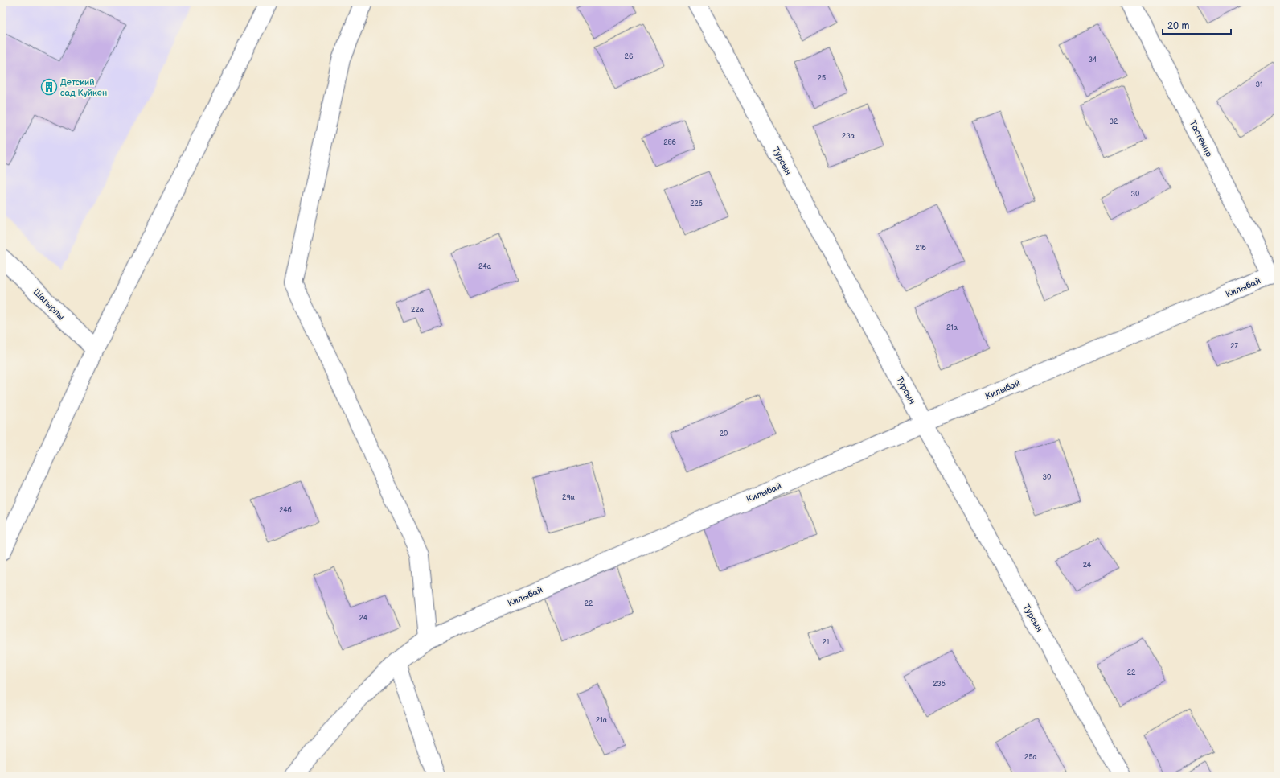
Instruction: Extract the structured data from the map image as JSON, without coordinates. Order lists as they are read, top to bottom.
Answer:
{
  "streets": {
    "street": [
      "Тастемир",
      "Турсын",
      "Килыбай",
      "Шагырлы"
    ]
  },
  "crossings": [
    ["Тастемир", "Килыбай"],
    ["Турсын", "Килыбай"]
  ],
  "places": {
    "building": ["Детский сад Куйкен"]
  },
  "house_numbers": [
    "26",
    "34",
    "25",
    "31",
    "32",
    "23а",
    "28б",
    "30",
    "22б",
    "21б",
    "24а",
    "22а",
    "21а",
    "27",
    "20",
    "30",
    "29а",
    "24б",
    "24",
    "22",
    "24",
    "21",
    "22",
    "23б",
    "21а",
    "25а"
  ],
  "scale_bar": "20 m"
}
